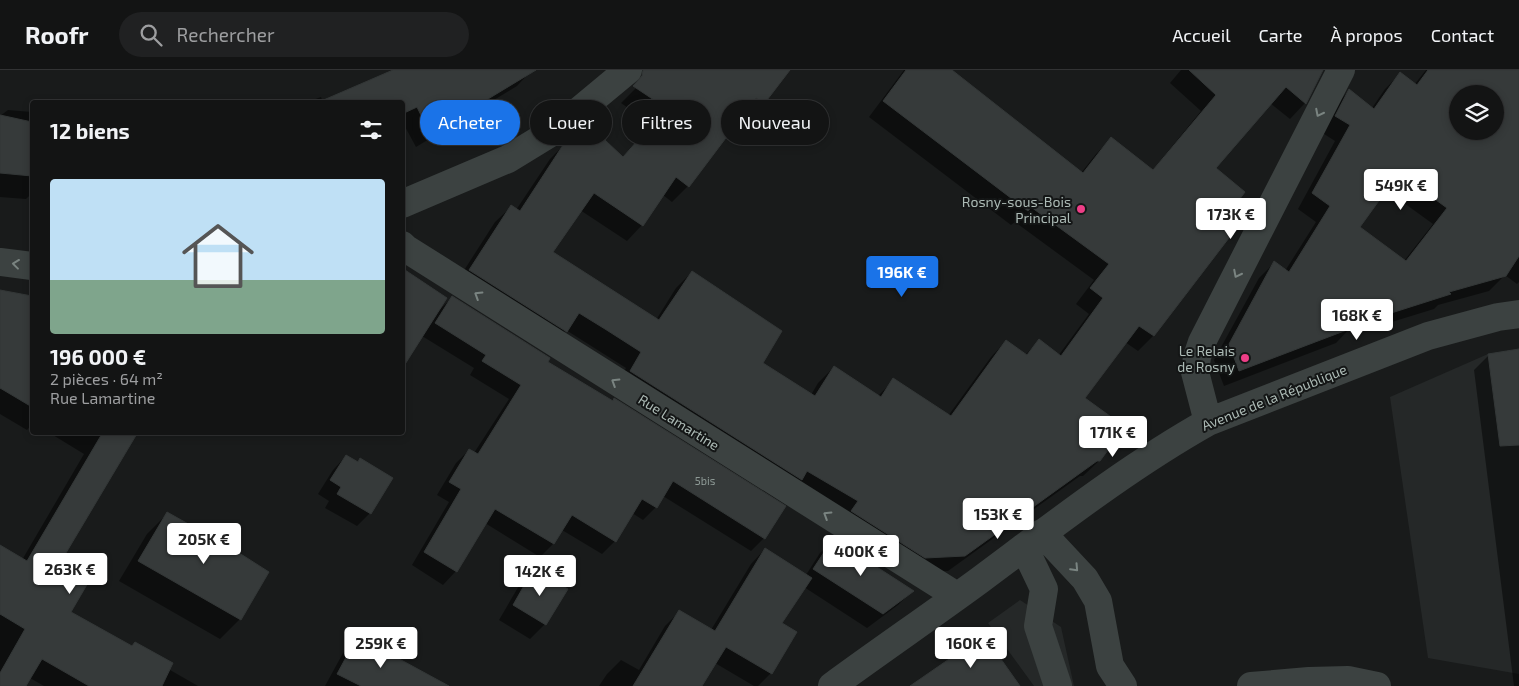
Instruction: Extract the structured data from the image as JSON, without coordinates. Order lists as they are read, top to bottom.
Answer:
{
  "streets": {
    "street": ["Avenue de la République", "Rue Lamartine"]
  },
  "crossings": [
    ["Avenue de la République", "Rue Lamartine"]
  ],
  "one_way": ["Rue Lamartine"],
  "places": ["Rosny-sous-Bois Principal", "Le Relais de Rosny"],
  "house_numbers": ["5bis"],
  "page": {
    "header": "Roofr",
    "search": "Rechercher",
    "nav": [
      "Accueil",
      "Carte",
      "À propos",
      "Contact"
    ],
    "chip": [
      "Acheter",
      "Louer",
      "Filtres",
      "Nouveau"
    ],
    "heading": "12 biens",
    "list": [
      {
        "name": "196 000 €",
        "note": "2 pièces · 64 m² · Rue Lamartine"
      }
    ],
    "price": [
      "549K €",
      "173K €",
      "196K €",
      "168K €",
      "171K €",
      "153K €",
      "205K €",
      "400K €",
      "263K €",
      "142K €",
      "259K €",
      "160K €"
    ]
  }
}
